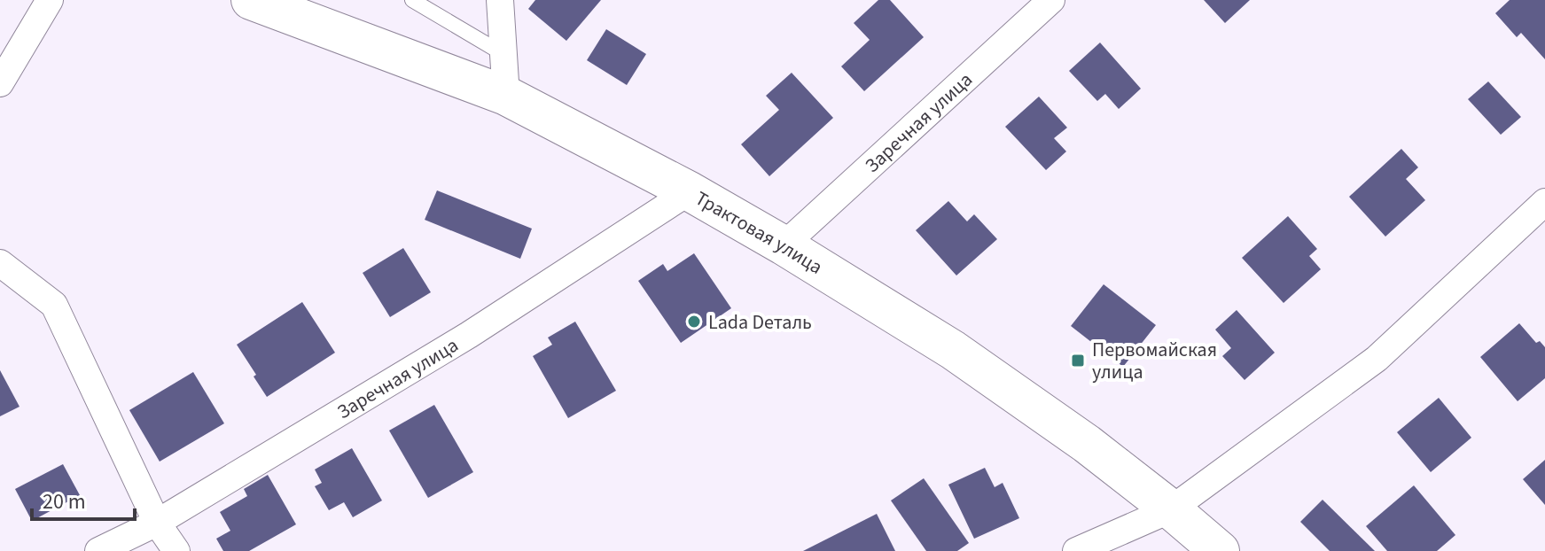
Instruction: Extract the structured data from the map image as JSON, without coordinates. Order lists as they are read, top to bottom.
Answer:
{
  "streets": {
    "main road": ["Трактовая улица"],
    "street": ["Заречная улица"]
  },
  "crossings": [
    ["Заречная улица", "Трактовая улица"]
  ],
  "places": {
    "other": ["Lada Dеталь"],
    "transit": ["Первомайская улица"]
  },
  "scale_bar": "20 m"
}
